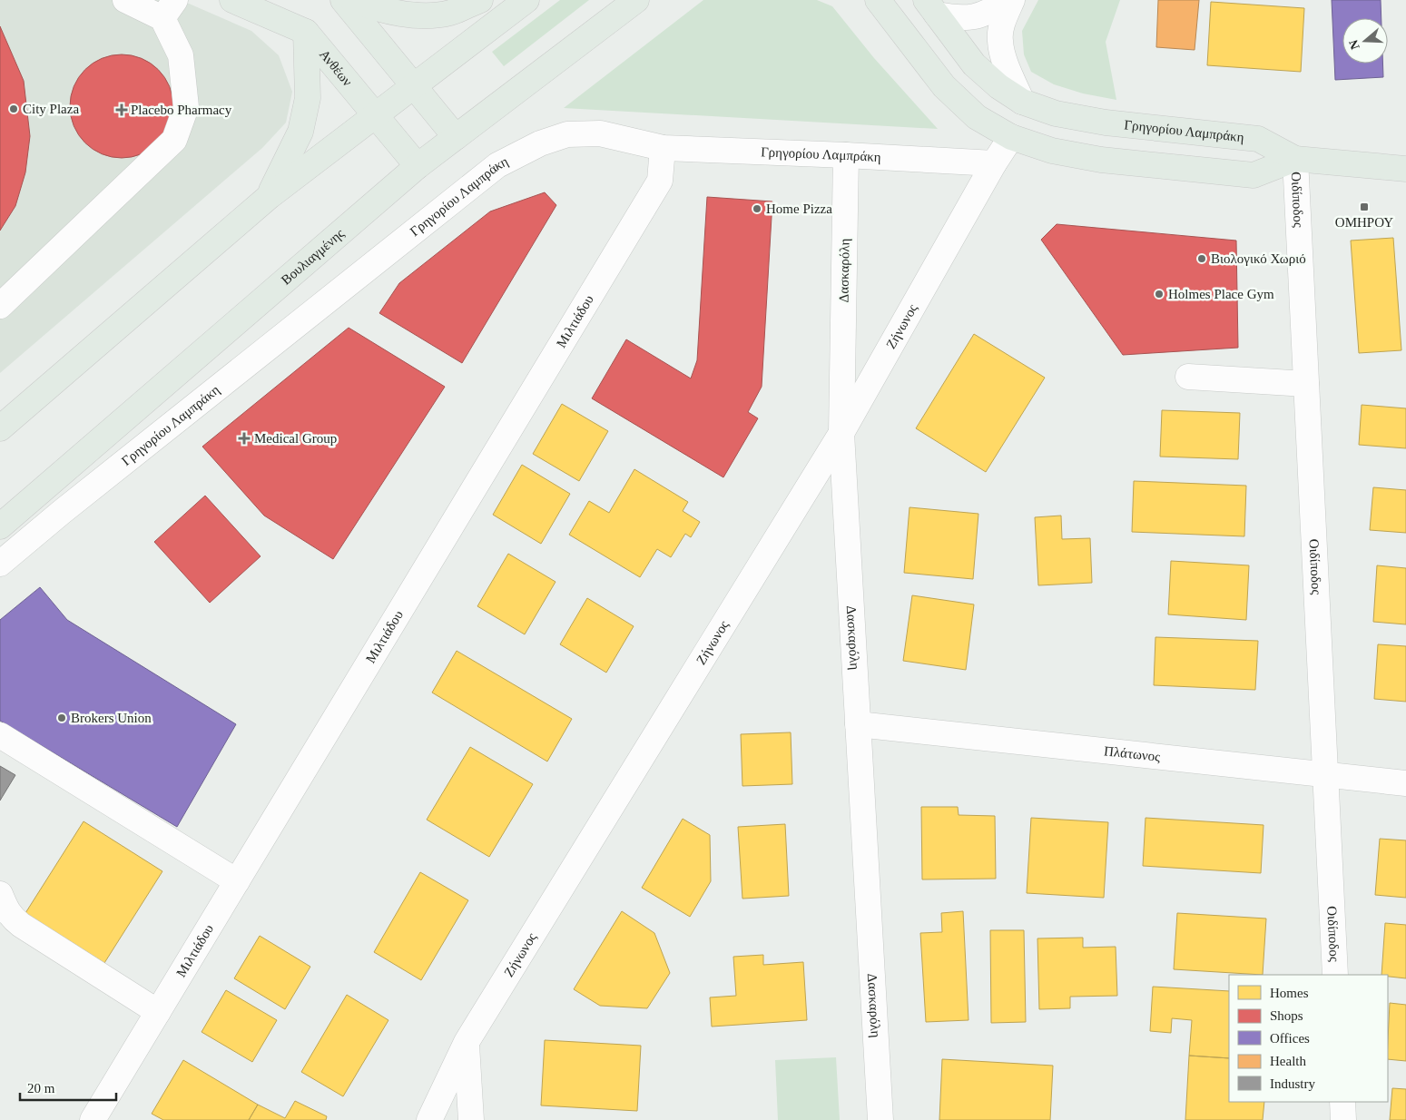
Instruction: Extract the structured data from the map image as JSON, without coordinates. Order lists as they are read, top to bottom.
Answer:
{
  "streets": {
    "main road": ["Ανθέων", "Γρηγορίου Λαμπράκη", "Βουλιαγμένης"],
    "street": [
      "Οιδίποδος",
      "Δασκαρόλη",
      "Μιλτιάδου",
      "Ζήνωνος",
      "Πλάτωνος"
    ]
  },
  "crossings": [
    ["Ανθέων", "Βουλιαγμένης"],
    ["Γρηγορίου Λαμπράκη", "Οιδίποδος"],
    ["Γρηγορίου Λαμπράκη", "Δασκαρόλη"],
    ["Γρηγορίου Λαμπράκη", "Μιλτιάδου"],
    ["Γρηγορίου Λαμπράκη", "Ζήνωνος"],
    ["Οιδίποδος", "Πλάτωνος"],
    ["Δασκαρόλη", "Ζήνωνος"],
    ["Δασκαρόλη", "Πλάτωνος"]
  ],
  "places": {
    "other": [
      "City Plaza",
      "Home Pizza",
      "Βιολογικό Χωριό",
      "Holmes Place Gym",
      "Brokers Union"
    ],
    "health": ["Placebo Pharmacy", "Medical Group"],
    "transit": ["ΟΜΗΡΟΥ"]
  },
  "legend": [
    "Homes",
    "Shops",
    "Offices",
    "Health",
    "Industry"
  ],
  "scale_bar": "20 m",
  "north": "left"
}
